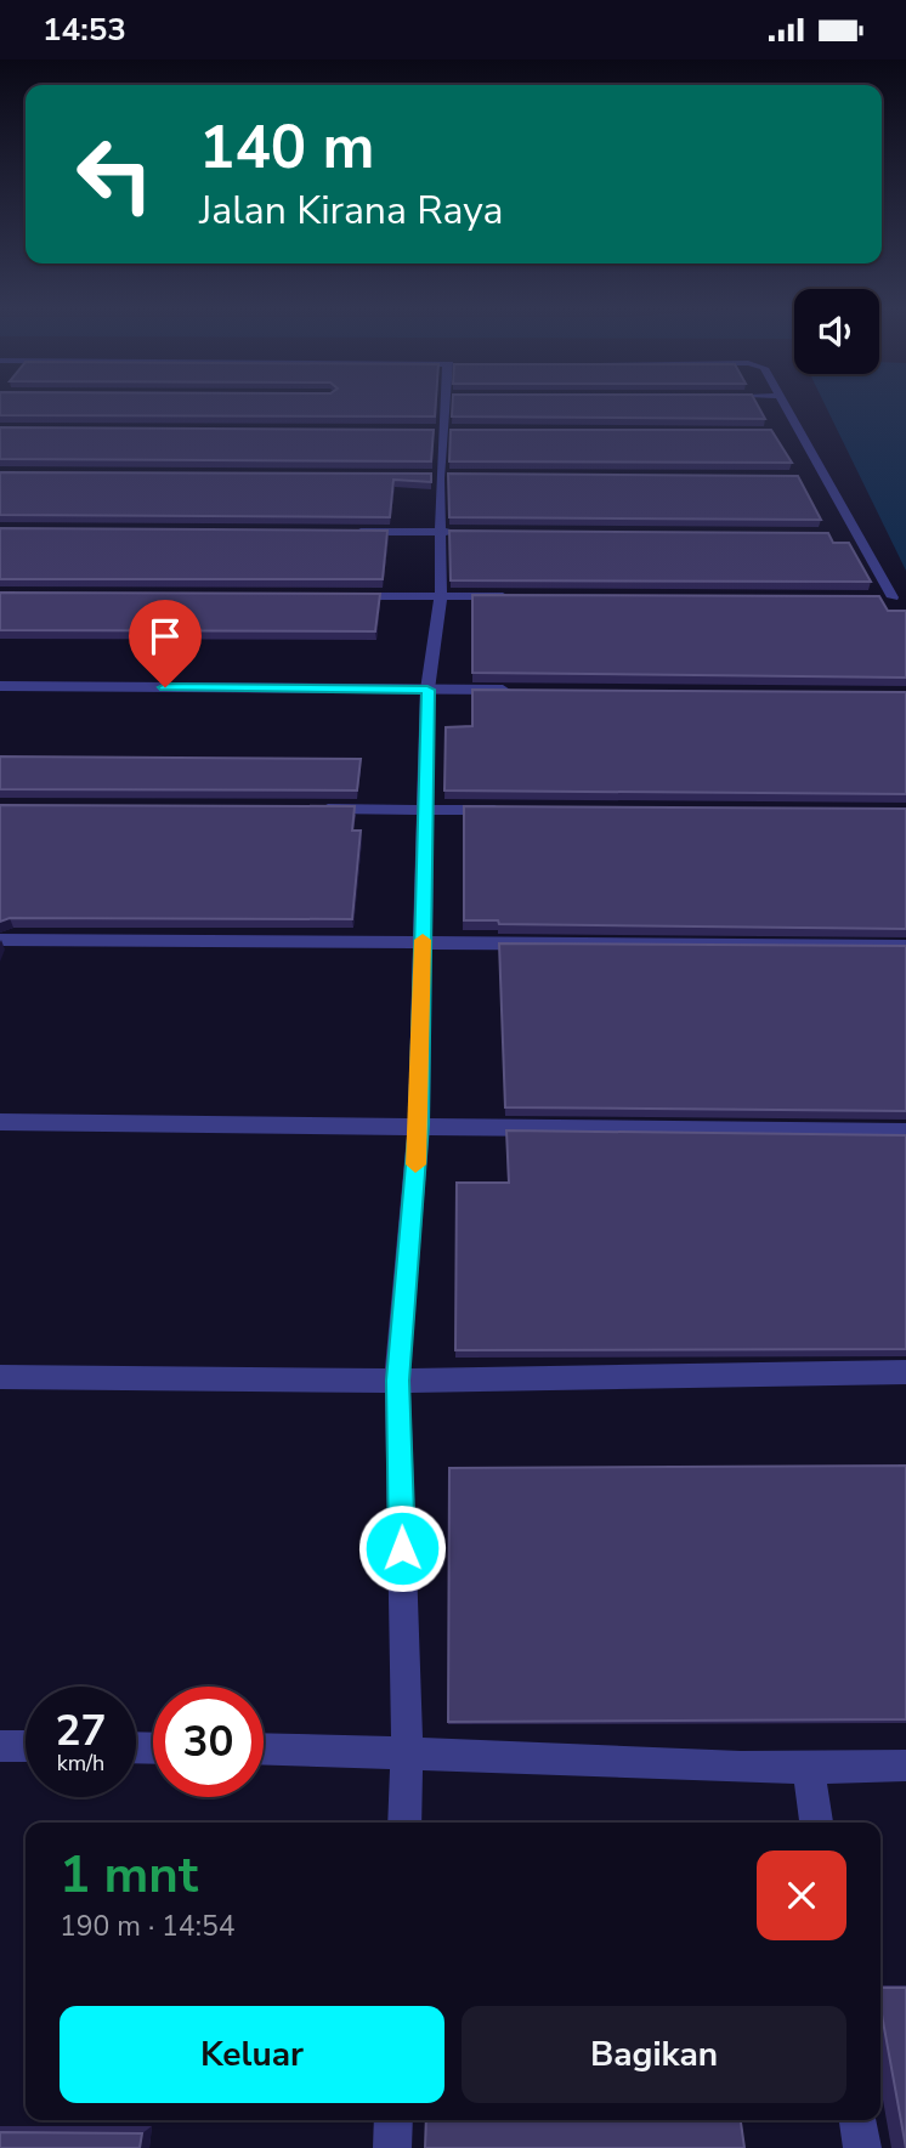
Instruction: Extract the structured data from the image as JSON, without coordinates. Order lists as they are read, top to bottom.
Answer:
{
  "page": {
    "status": "14:53",
    "turn": ["140 m", "Jalan Kirana Raya"],
    "speed": "27 km/h",
    "limit": "30",
    "heading": ["1 mnt", "190 m · 14:54"],
    "buttons": ["Keluar", "Bagikan"]
  }
}
